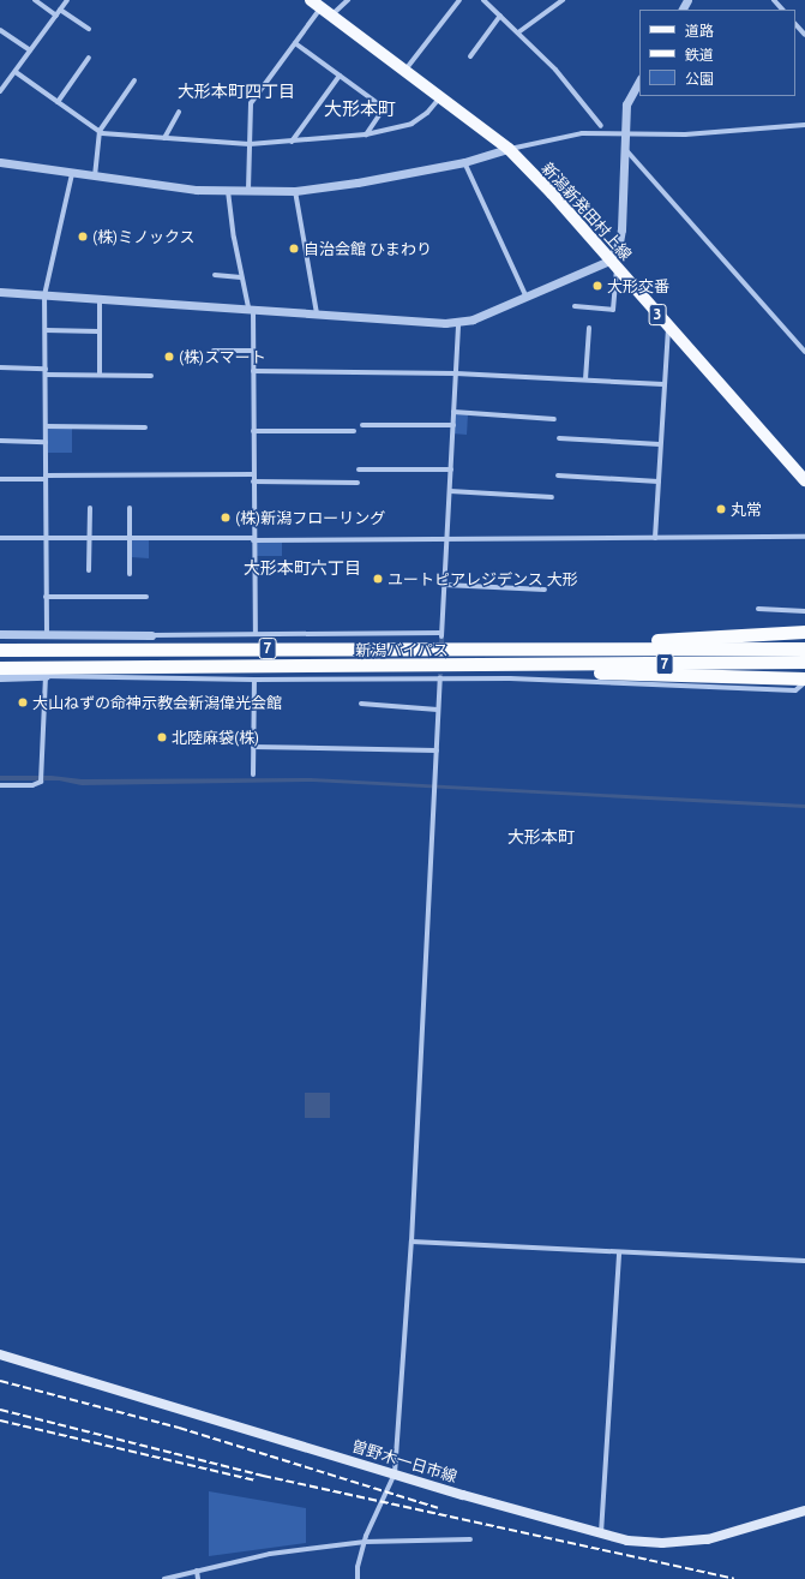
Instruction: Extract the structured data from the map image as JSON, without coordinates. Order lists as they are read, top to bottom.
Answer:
{
  "streets": {
    "highway": ["7", "新潟バイパス"],
    "main road": ["新潟新発田村上線", "3", "曽野木一日市線"]
  },
  "districts": [
    "大形本町四丁目",
    "大形本町",
    "大形本町六丁目",
    "大形本町"
  ],
  "places": [
    "(株)ミノックス",
    "自治会館 ひまわり",
    "大形交番",
    "(株)スマート",
    "丸常",
    "(株)新潟フローリング",
    "ユートピアレジデンス 大形",
    "大山ねずの命神示教会新潟偉光会館",
    "北陸麻袋(株)"
  ],
  "legend": ["道路", "鉄道", "公園"]
}
